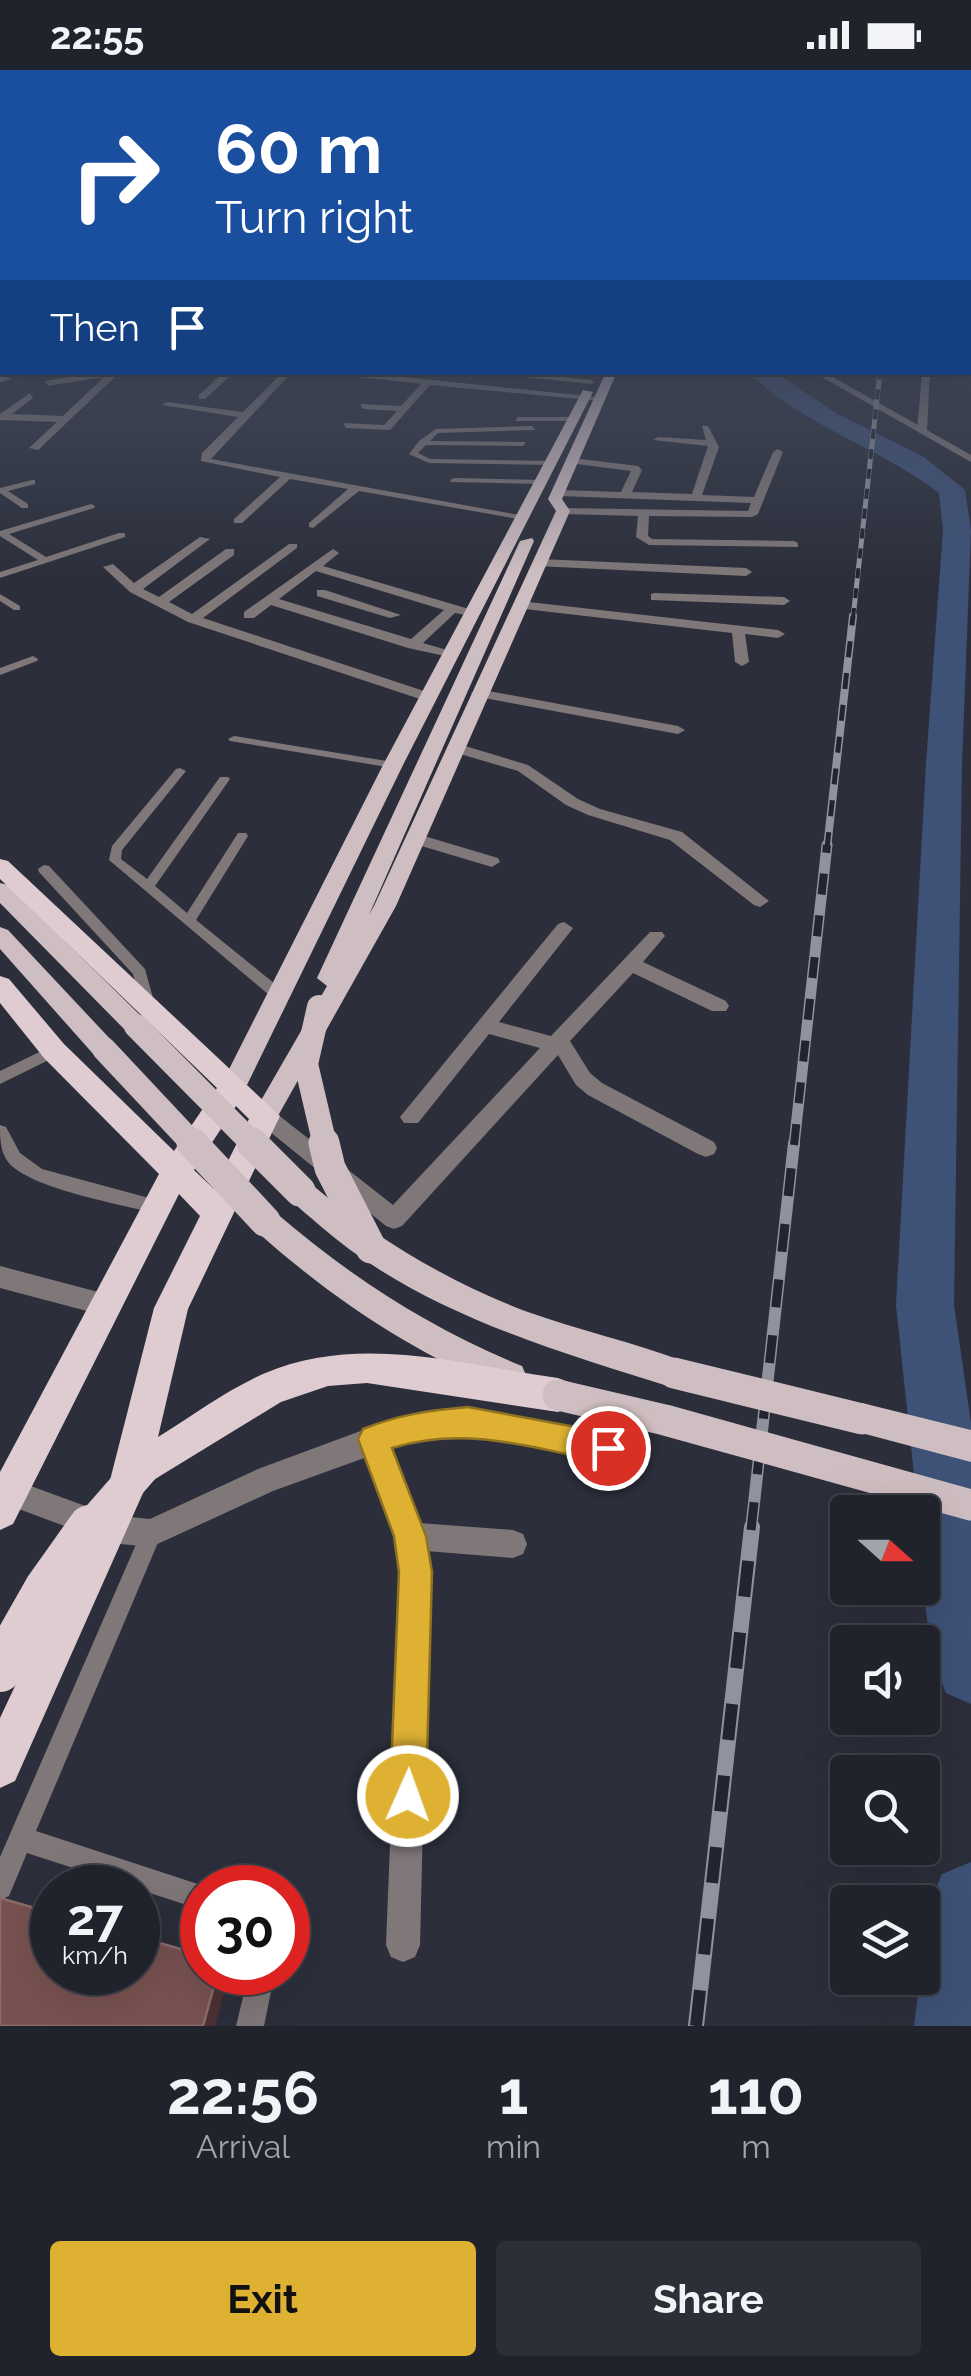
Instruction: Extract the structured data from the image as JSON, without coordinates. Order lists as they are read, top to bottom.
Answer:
{
  "north": "right",
  "page": {
    "status": "22:55",
    "turn": ["60 m", "Turn right"],
    "then": "Then",
    "speed": "27 km/h",
    "limit": "30",
    "eta": [
      "22:56",
      "Arrival",
      "1",
      "min",
      "110",
      "m"
    ],
    "buttons": ["Exit", "Share"]
  }
}
